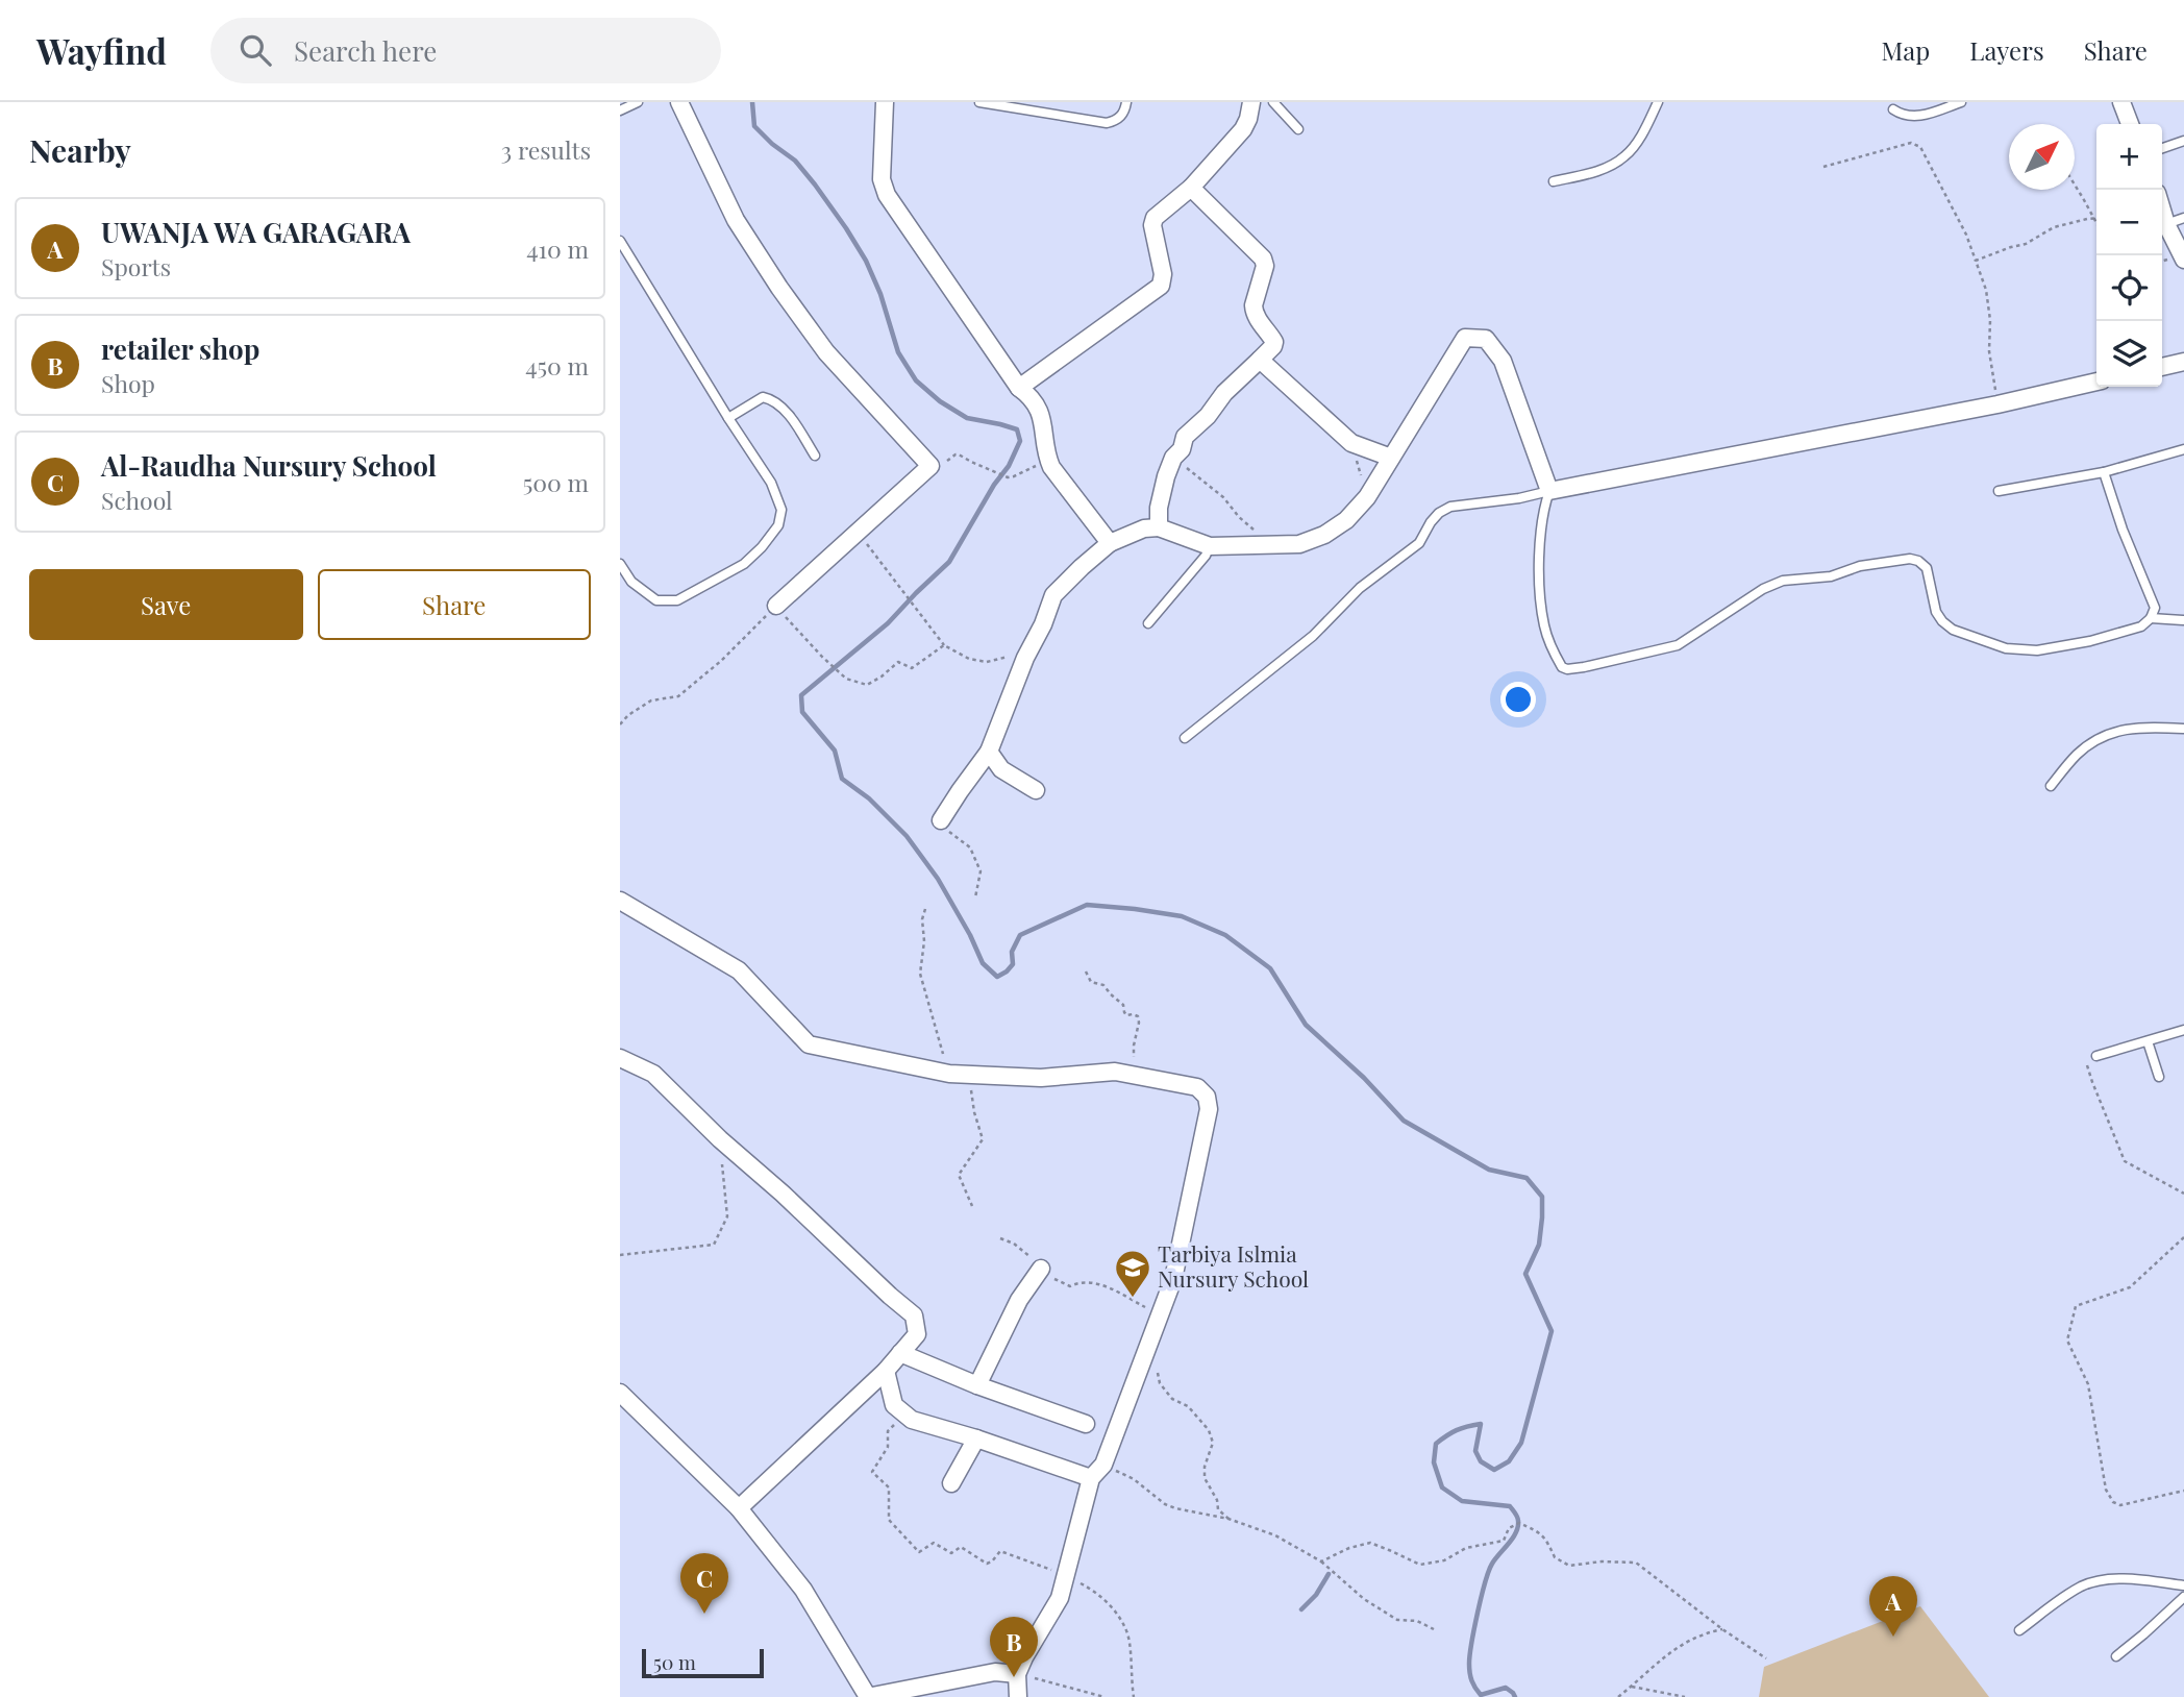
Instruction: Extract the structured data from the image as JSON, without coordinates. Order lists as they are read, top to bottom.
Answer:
{
  "places": {
    "school or university": ["Tarbiya Islmia Nursury School"]
  },
  "scale_bar": "50 m",
  "north": "top right",
  "page": {
    "header": "Wayfind",
    "search": "Search here",
    "nav": ["Map", "Layers", "Share"],
    "heading": ["Nearby", "3 results"],
    "map_buttons": ["+", "−"],
    "list": [
      {
        "mark": "A",
        "name": "UWANJA WA GARAGARA",
        "note": "Sports",
        "value": "410 m"
      },
      {
        "mark": "B",
        "name": "retailer shop",
        "note": "Shop",
        "value": "450 m"
      },
      {
        "mark": "C",
        "name": "Al-Raudha Nursury School",
        "note": "School",
        "value": "500 m"
      }
    ],
    "buttons": ["Save", "Share"],
    "pins": ["C", "A", "B"],
    "scale": "50 m"
  }
}
